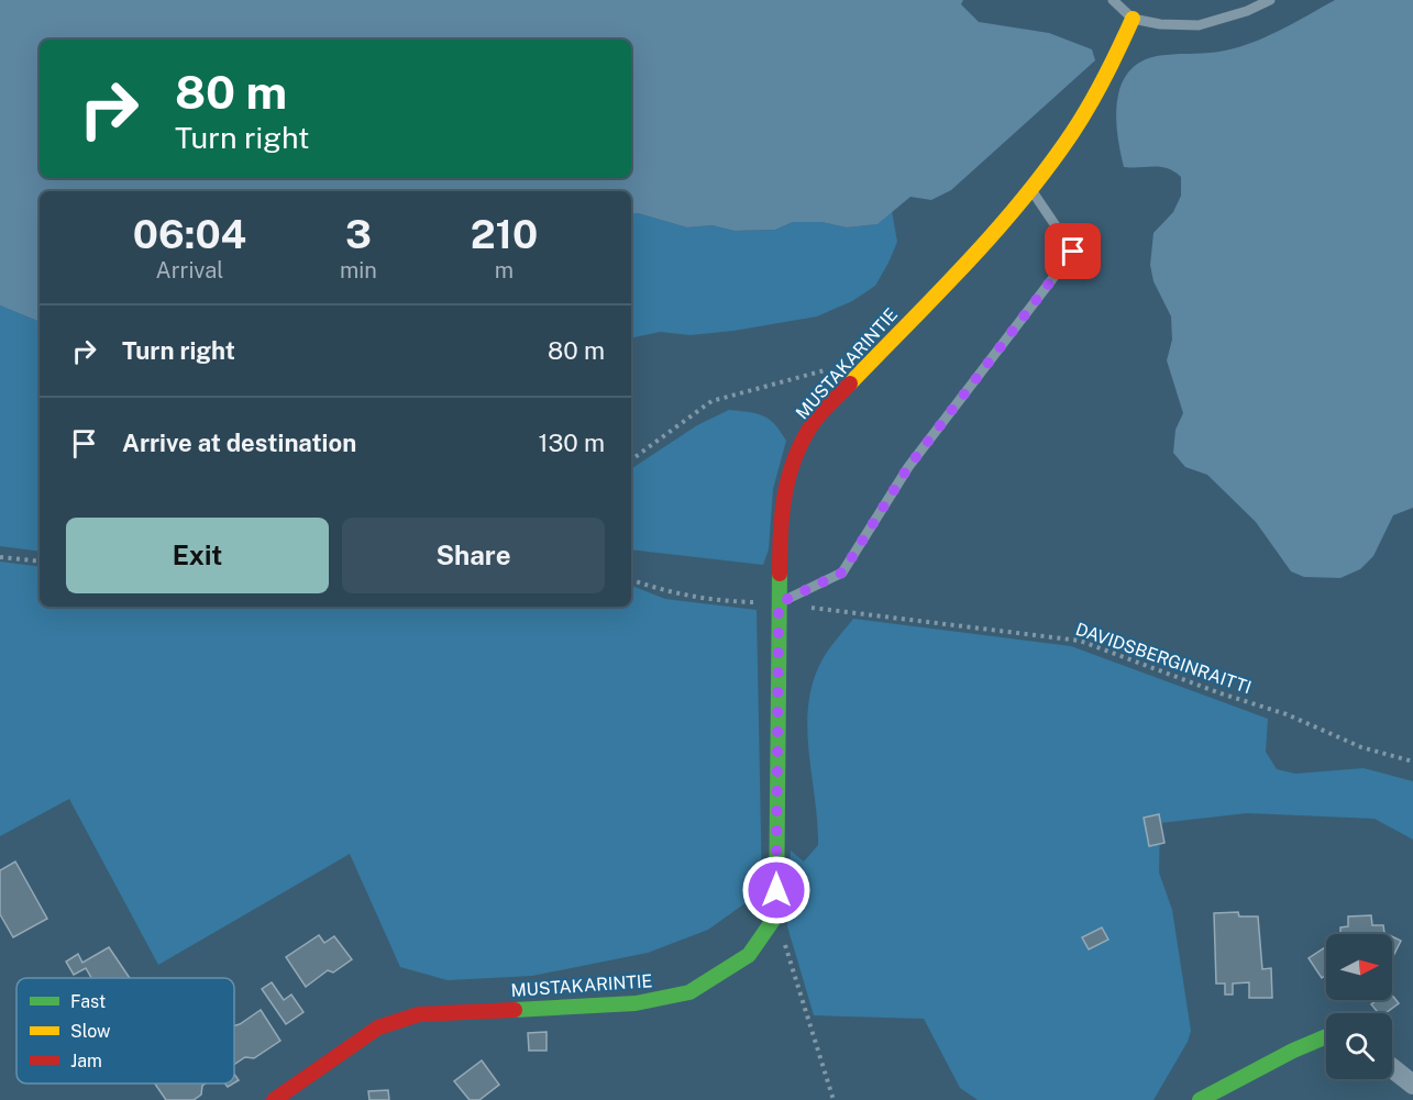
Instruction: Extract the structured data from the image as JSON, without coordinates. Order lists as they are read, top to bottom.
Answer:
{
  "streets": {
    "street": ["MUSTAKARINTIE"],
    "path": ["DAVIDSBERGINRAITTI"]
  },
  "crossings": [
    ["MUSTAKARINTIE", "DAVIDSBERGINRAITTI"]
  ],
  "legend": ["Fast", "Slow", "Jam"],
  "north": "right",
  "page": {
    "turn": ["80 m", "Turn right"],
    "eta": [
      "06:04",
      "Arrival",
      "3",
      "min",
      "210",
      "m"
    ],
    "list": [
      {
        "name": "Turn right",
        "value": "80 m"
      },
      {
        "name": "Arrive at destination",
        "value": "130 m"
      }
    ],
    "buttons": ["Exit", "Share"]
  }
}
